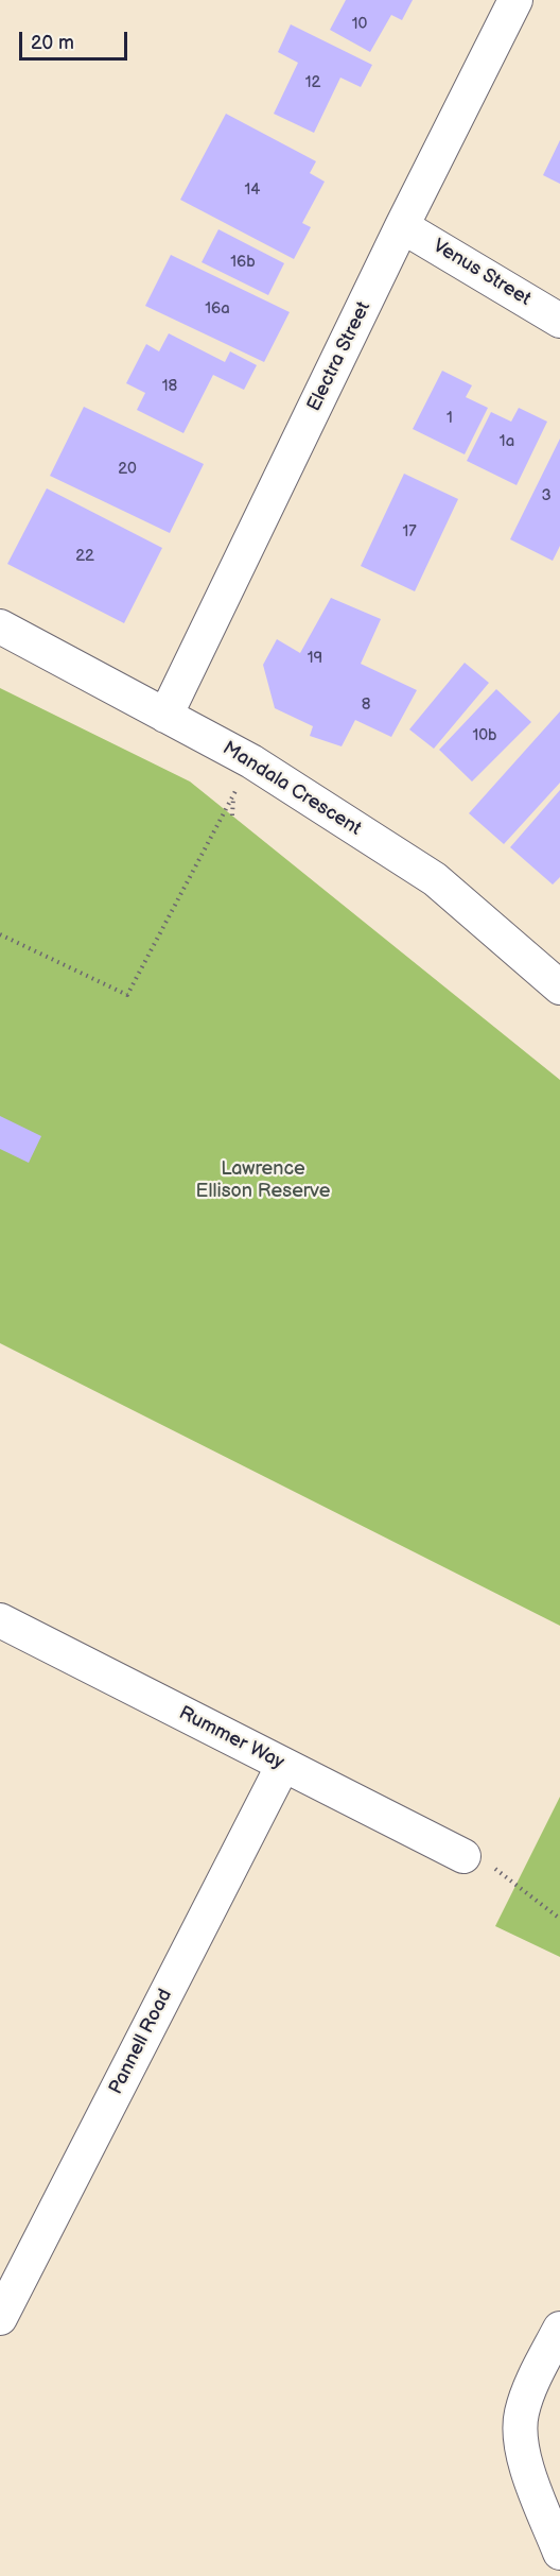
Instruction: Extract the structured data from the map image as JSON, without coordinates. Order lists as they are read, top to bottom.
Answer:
{
  "streets": {
    "street": [
      "Venus Street",
      "Electra Street",
      "Mandala Crescent",
      "Rummer Way",
      "Pannell Road"
    ]
  },
  "crossings": [
    ["Venus Street", "Electra Street"],
    ["Electra Street", "Mandala Crescent"],
    ["Rummer Way", "Pannell Road"]
  ],
  "parks": ["Lawrence Ellison Reserve"],
  "house_numbers": [
    "10",
    "12",
    "14",
    "16b",
    "16a",
    "18",
    "1",
    "1a",
    "20",
    "3",
    "17",
    "22",
    "19",
    "8",
    "10b"
  ],
  "scale_bar": "20 m"
}
